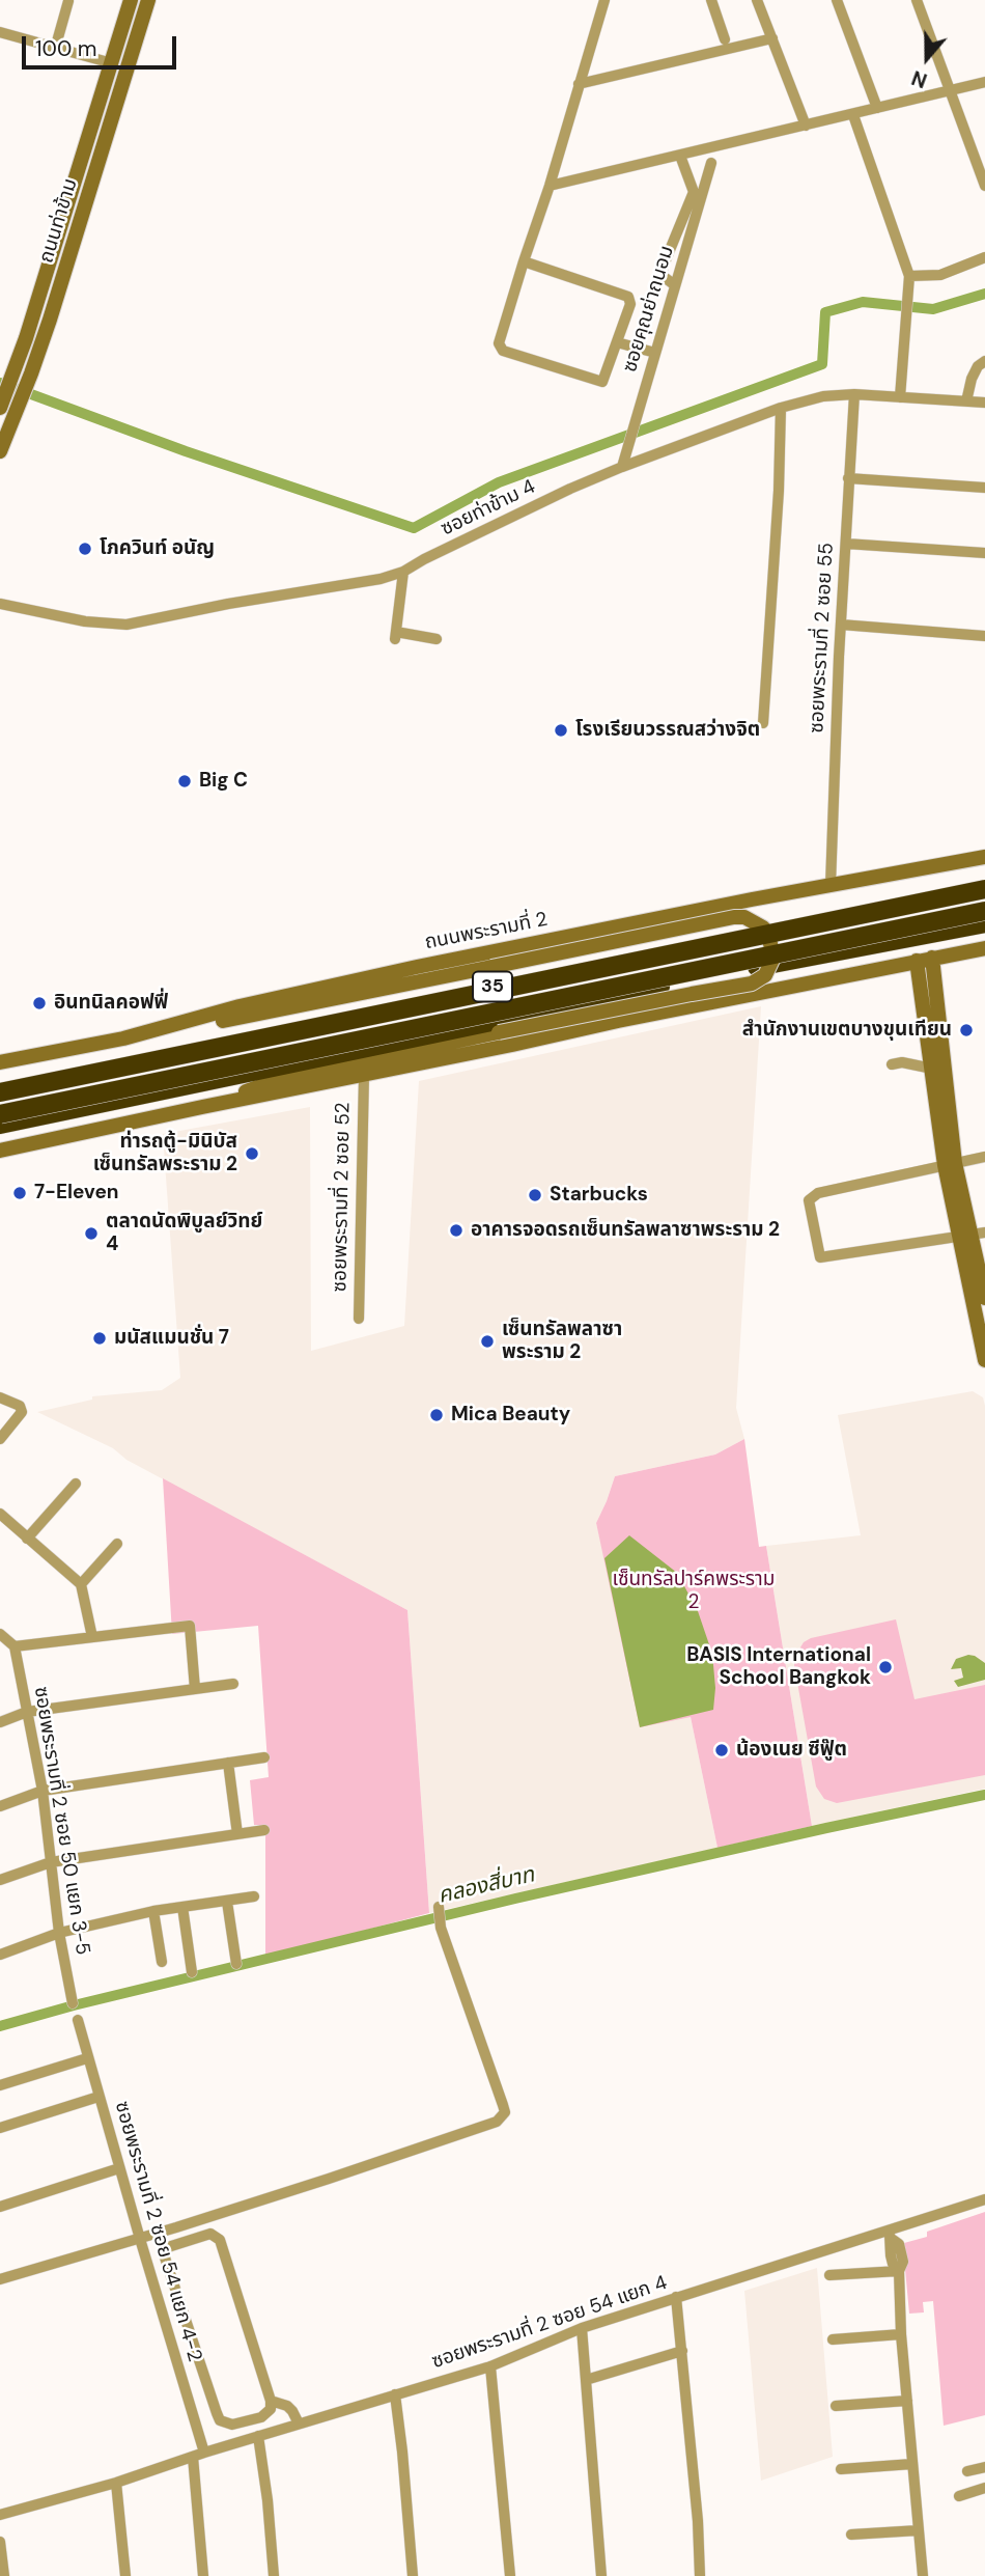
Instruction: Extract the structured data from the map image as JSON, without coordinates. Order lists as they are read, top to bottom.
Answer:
{
  "streets": {
    "highway": ["35"],
    "main road": ["ถนนท่าข้าม", "ถนนพระรามที่ 2"],
    "street": [
      "ซอยคุณย่าถนอม",
      "ซอยท่าข้าม 4",
      "ซอยพระรามที่ 2 ซอย 55",
      "ซอยพระรามที่ 2 ซอย 52",
      "ซอยพระรามที่ 2 ซอย 50 แยก 3-5",
      "ซอยพระรามที่ 2 ซอย 54 แยก 4-2",
      "ซอยพระรามที่ 2 ซอย 54 แยก 4"
    ]
  },
  "crossings": [
    ["ซอยคุณย่าถนอม", "ซอยท่าข้าม 4"],
    ["ซอยท่าข้าม 4", "ซอยพระรามที่ 2 ซอย 55"],
    ["ซอยพระรามที่ 2 ซอย 55", "ถนนพระรามที่ 2"],
    ["ซอยพระรามที่ 2 ซอย 54 แยก 4-2", "ซอยพระรามที่ 2 ซอย 54 แยก 4"]
  ],
  "water": ["คลองสี่บาท"],
  "parks": ["เซ็นทรัลปาร์คพระราม 2"],
  "places": [
    "โภควินท์ อนัญ",
    "โรงเรียนวรรณสว่างจิต",
    "Big C",
    "อินทนิลคอฟฟี่",
    "สำนักงานเขตบางขุนเทียน",
    "ท่ารถตู้-มินิบัส เซ็นทรัลพระราม 2",
    "7-Eleven",
    "Starbucks",
    "อาคารจอดรถเซ็นทรัลพลาซาพระราม 2",
    "ตลาดนัดพิบูลย์วิทย์ 4",
    "มนัสแมนชั่น 7",
    "เซ็นทรัลพลาซา พระราม 2",
    "Mica Beauty",
    "BASIS International School Bangkok",
    "น้องเนย ซีฟู๊ต"
  ],
  "scale_bar": "100 m",
  "north": "bottom"
}
